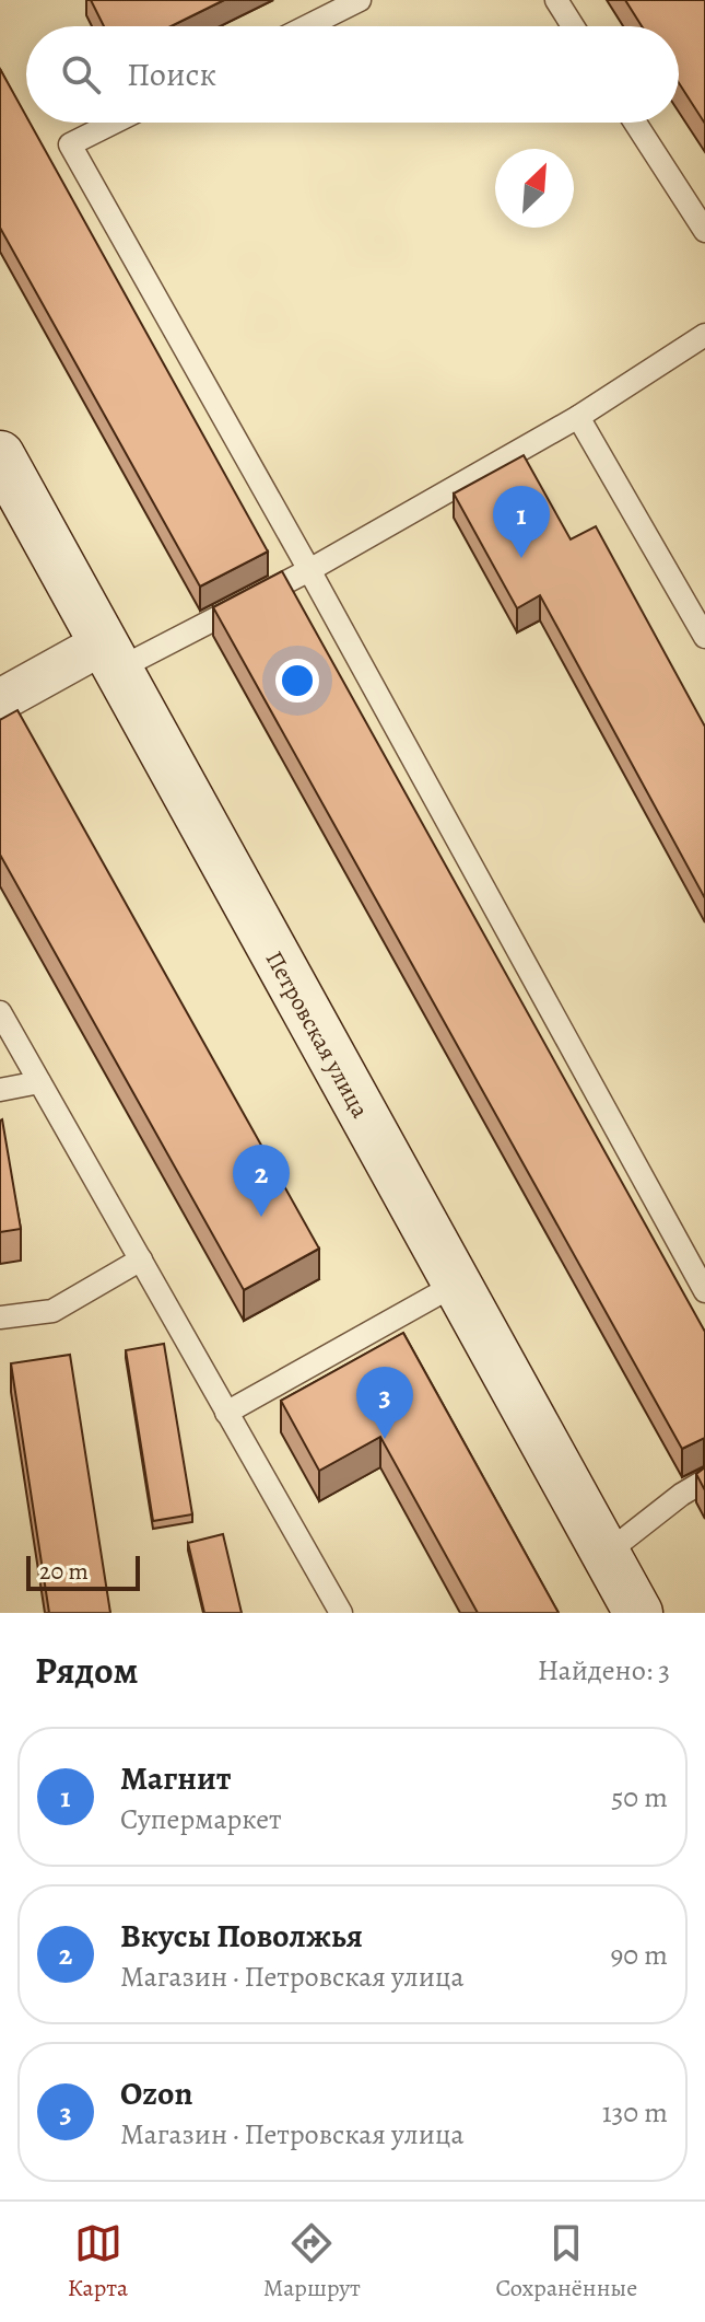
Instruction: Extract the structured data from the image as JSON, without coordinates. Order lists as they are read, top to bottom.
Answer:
{
  "streets": {
    "main road": ["Петровская улица"]
  },
  "scale_bar": "20 m",
  "north": "top right",
  "page": {
    "search": "Поиск",
    "pins": ["1", "2", "3"],
    "scale": "20 m",
    "heading": ["Рядом", "Найдено: 3"],
    "list": [
      {
        "mark": "1",
        "name": "Магнит",
        "note": "Супермаркет",
        "value": "50 m"
      },
      {
        "mark": "2",
        "name": "Вкусы Поволжья",
        "note": "Магазин · Петровская улица",
        "value": "90 m"
      },
      {
        "mark": "3",
        "name": "Ozon",
        "note": "Магазин · Петровская улица",
        "value": "130 m"
      }
    ],
    "nav": ["Карта", "Маршрут", "Сохранённые"]
  }
}
